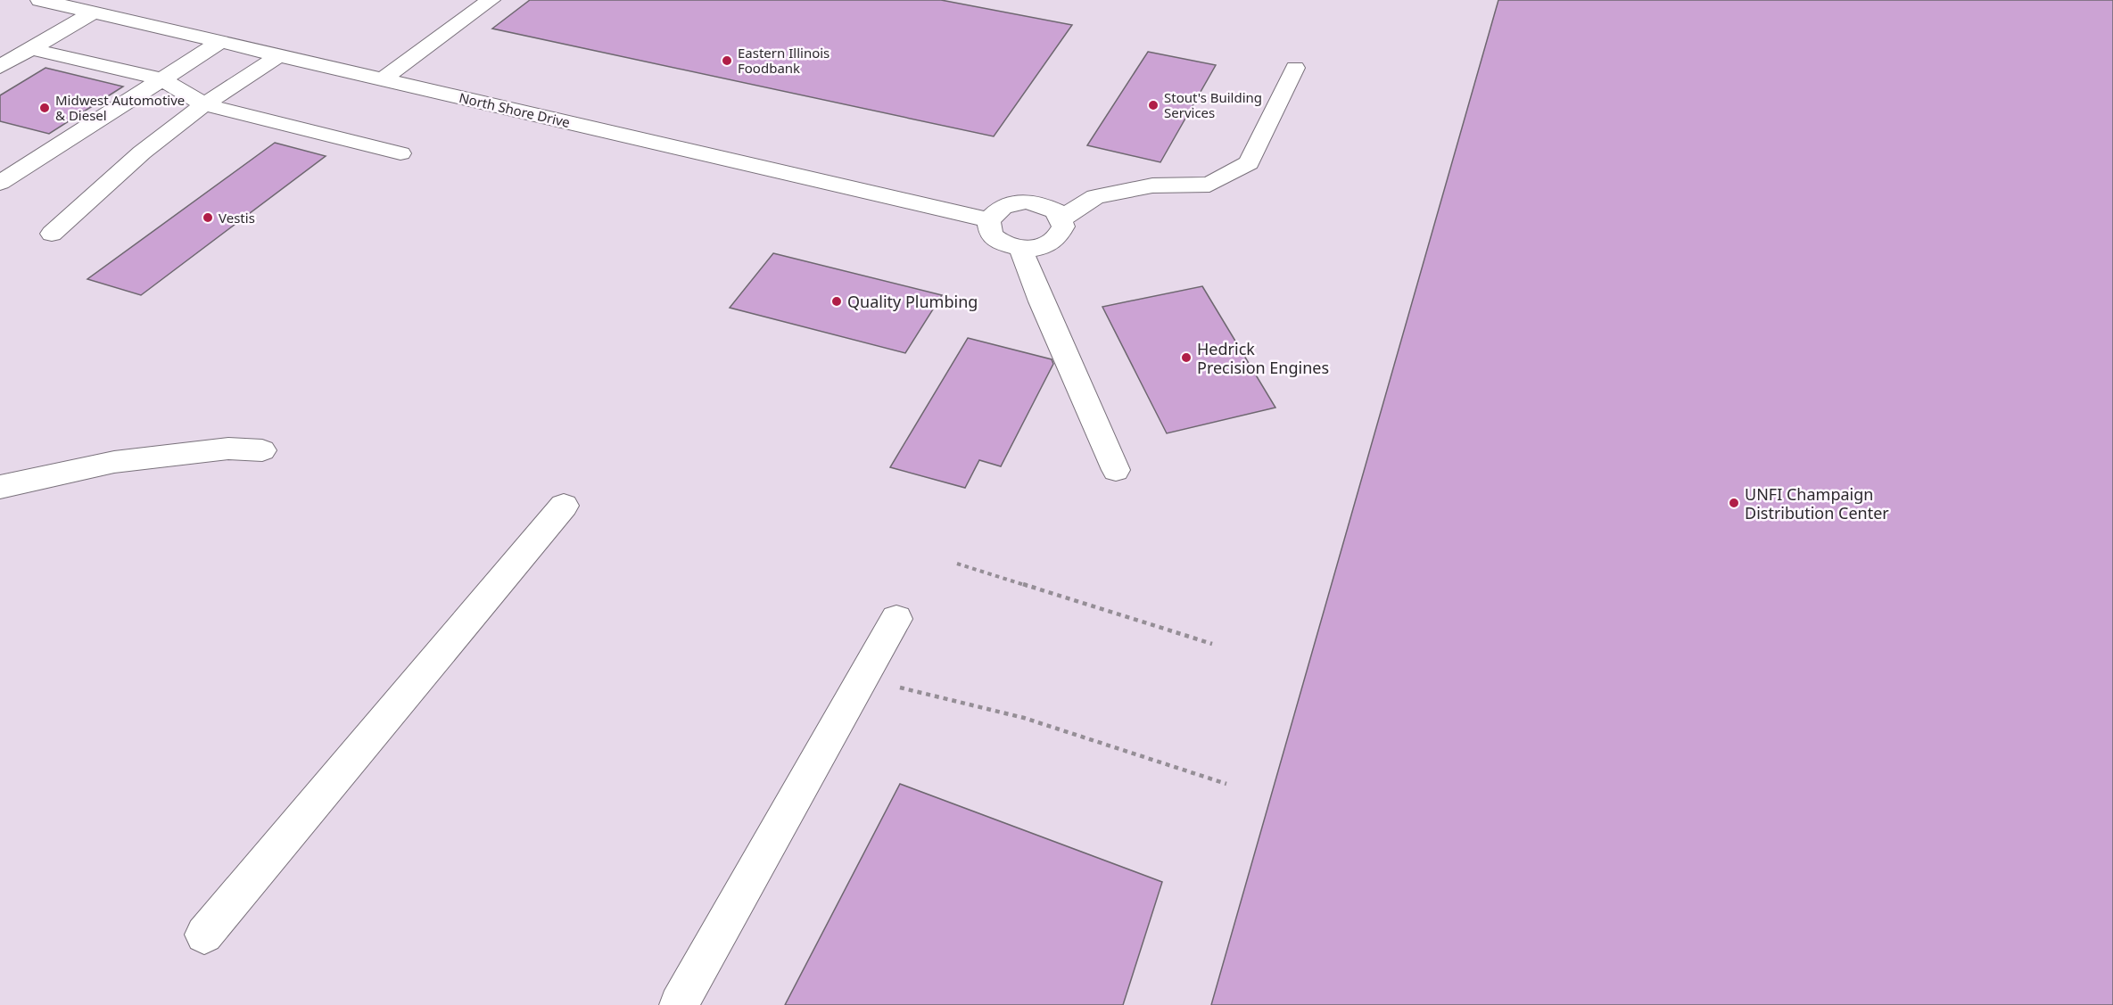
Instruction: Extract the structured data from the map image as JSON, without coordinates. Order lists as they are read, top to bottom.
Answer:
{
  "streets": {
    "street": ["North Shore Drive"]
  },
  "places": [
    "Eastern Illinois Foodbank",
    "Stout's Building Services",
    "Midwest Automotive & Diesel",
    "Vestis",
    "Quality Plumbing",
    "Hedrick Precision Engines",
    "UNFI Champaign Distribution Center"
  ]
}
